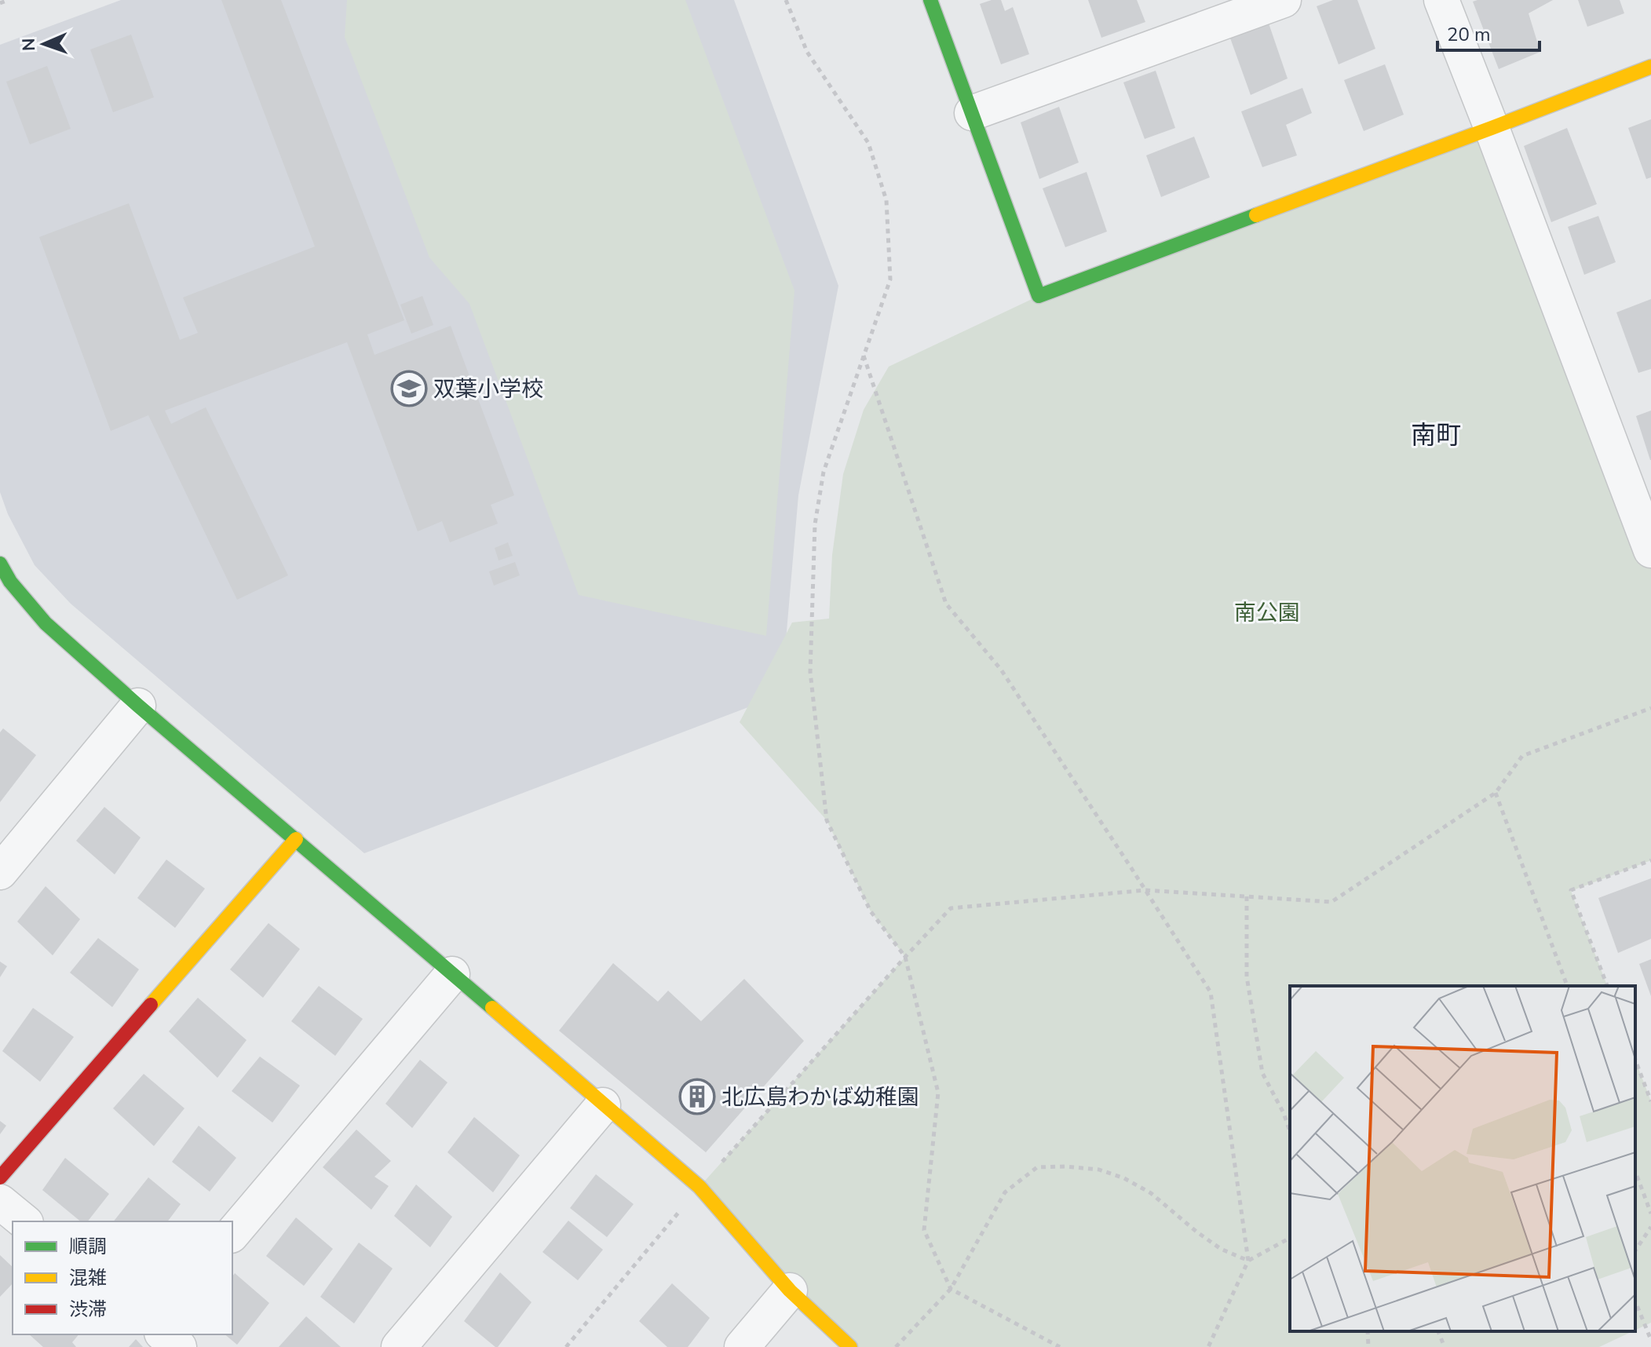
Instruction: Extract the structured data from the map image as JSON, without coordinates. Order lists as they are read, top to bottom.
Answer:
{
  "districts": ["南町"],
  "parks": ["南公園"],
  "places": {
    "school or university": ["双葉小学校"],
    "building": ["北広島わかば幼稚園"]
  },
  "legend": ["順調", "混雑", "渋滞"],
  "scale_bar": "20 m",
  "north": "left"
}
